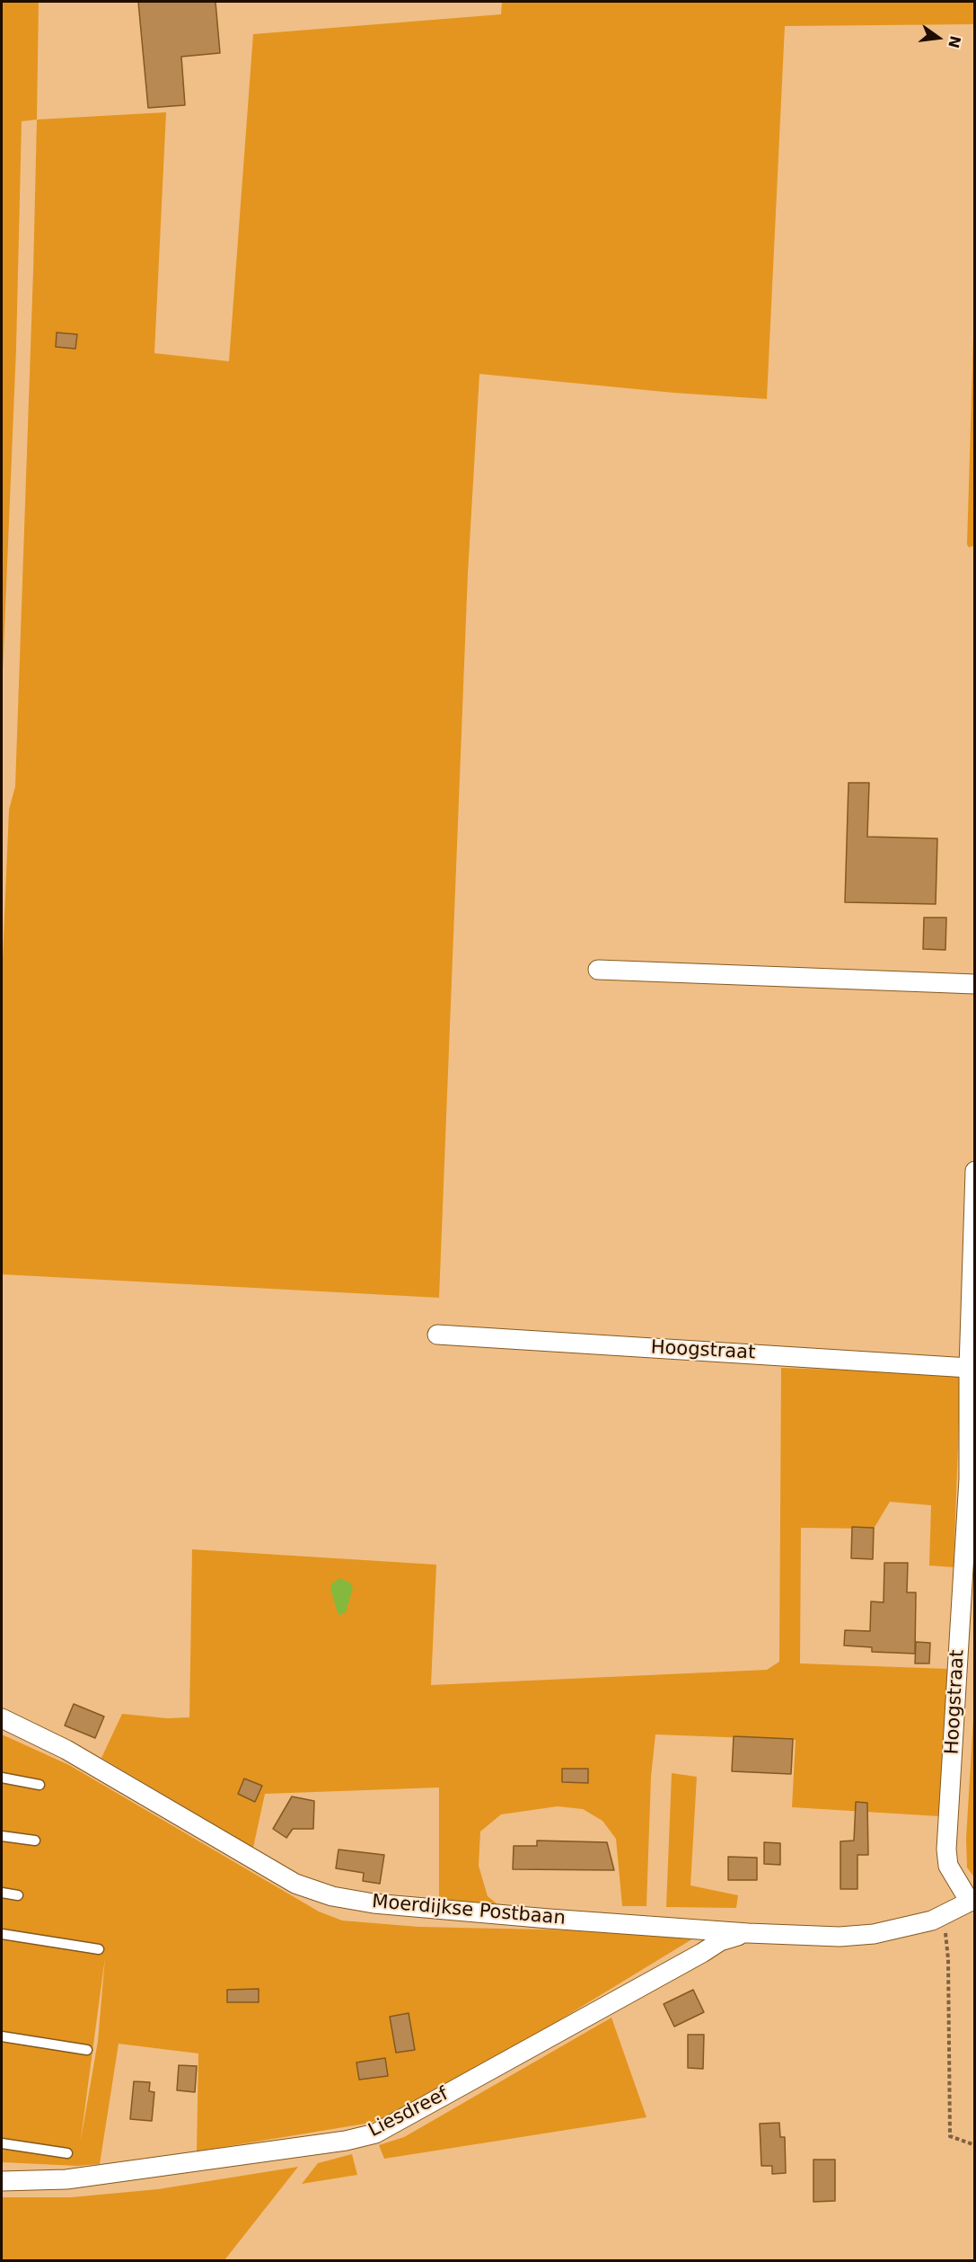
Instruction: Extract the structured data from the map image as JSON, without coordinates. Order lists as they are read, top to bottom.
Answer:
{
  "streets": {
    "street": ["Hoogstraat", "Moerdijkse Postbaan", "Liesdreef"]
  },
  "crossings": [
    ["Hoogstraat", "Moerdijkse Postbaan"],
    ["Moerdijkse Postbaan", "Liesdreef"]
  ],
  "north": "right"
}
